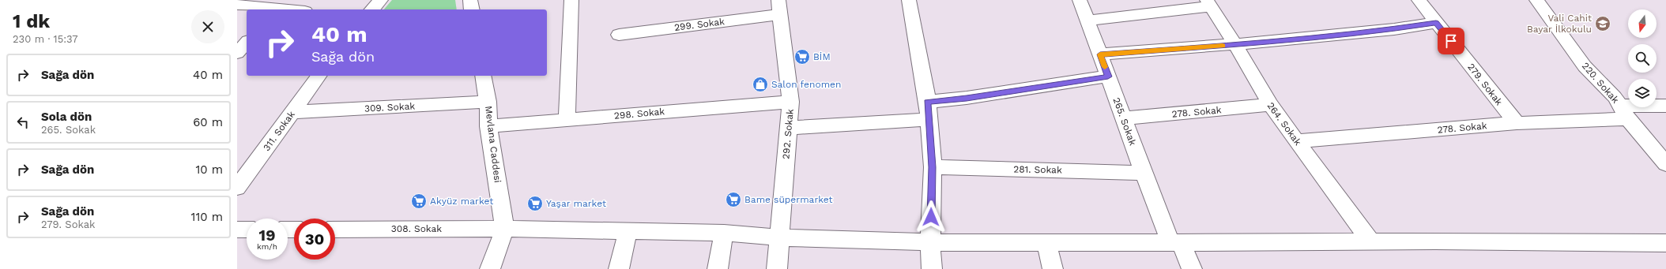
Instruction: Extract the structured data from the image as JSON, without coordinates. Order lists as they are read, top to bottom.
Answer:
{
  "streets": {
    "street": [
      "299. Sokak",
      "220. Sokak",
      "279. Sokak",
      "309. Sokak",
      "278. Sokak",
      "298. Sokak",
      "265. Sokak",
      "264. Sokak",
      "311. Sokak",
      "292. Sokak",
      "Mevlana Caddesi",
      "281. Sokak",
      "308. Sokak"
    ]
  },
  "crossings": [
    ["299. Sokak", "292. Sokak"],
    ["220. Sokak", "278. Sokak"],
    ["279. Sokak", "278. Sokak"],
    ["309. Sokak", "311. Sokak"],
    ["309. Sokak", "Mevlana Caddesi"],
    ["278. Sokak", "265. Sokak"],
    ["278. Sokak", "264. Sokak"],
    ["298. Sokak", "292. Sokak"],
    ["298. Sokak", "Mevlana Caddesi"],
    ["265. Sokak", "281. Sokak"],
    ["265. Sokak", "308. Sokak"],
    ["264. Sokak", "308. Sokak"],
    ["292. Sokak", "308. Sokak"],
    ["Mevlana Caddesi", "308. Sokak"]
  ],
  "places": {
    "school or university": ["Vali Cahit Bayar İlkokulu"],
    "supermarket": [
      "BİM",
      "Bame süpermarket",
      "Akyüz market",
      "Yaşar market"
    ],
    "shop": ["Salon fenomen"]
  },
  "north": "bottom",
  "page": {
    "heading": ["1 dk", "230 m · 15:37"],
    "turn": ["40 m", "Sağa dön"],
    "list": [
      {
        "name": "Sağa dön",
        "value": "40 m"
      },
      {
        "name": "Sola dön",
        "note": "265. Sokak",
        "value": "60 m"
      },
      {
        "name": "Sağa dön",
        "value": "10 m"
      },
      {
        "name": "Sağa dön",
        "note": "279. Sokak",
        "value": "110 m"
      }
    ],
    "speed": "19 km/h",
    "limit": "30"
  }
}
